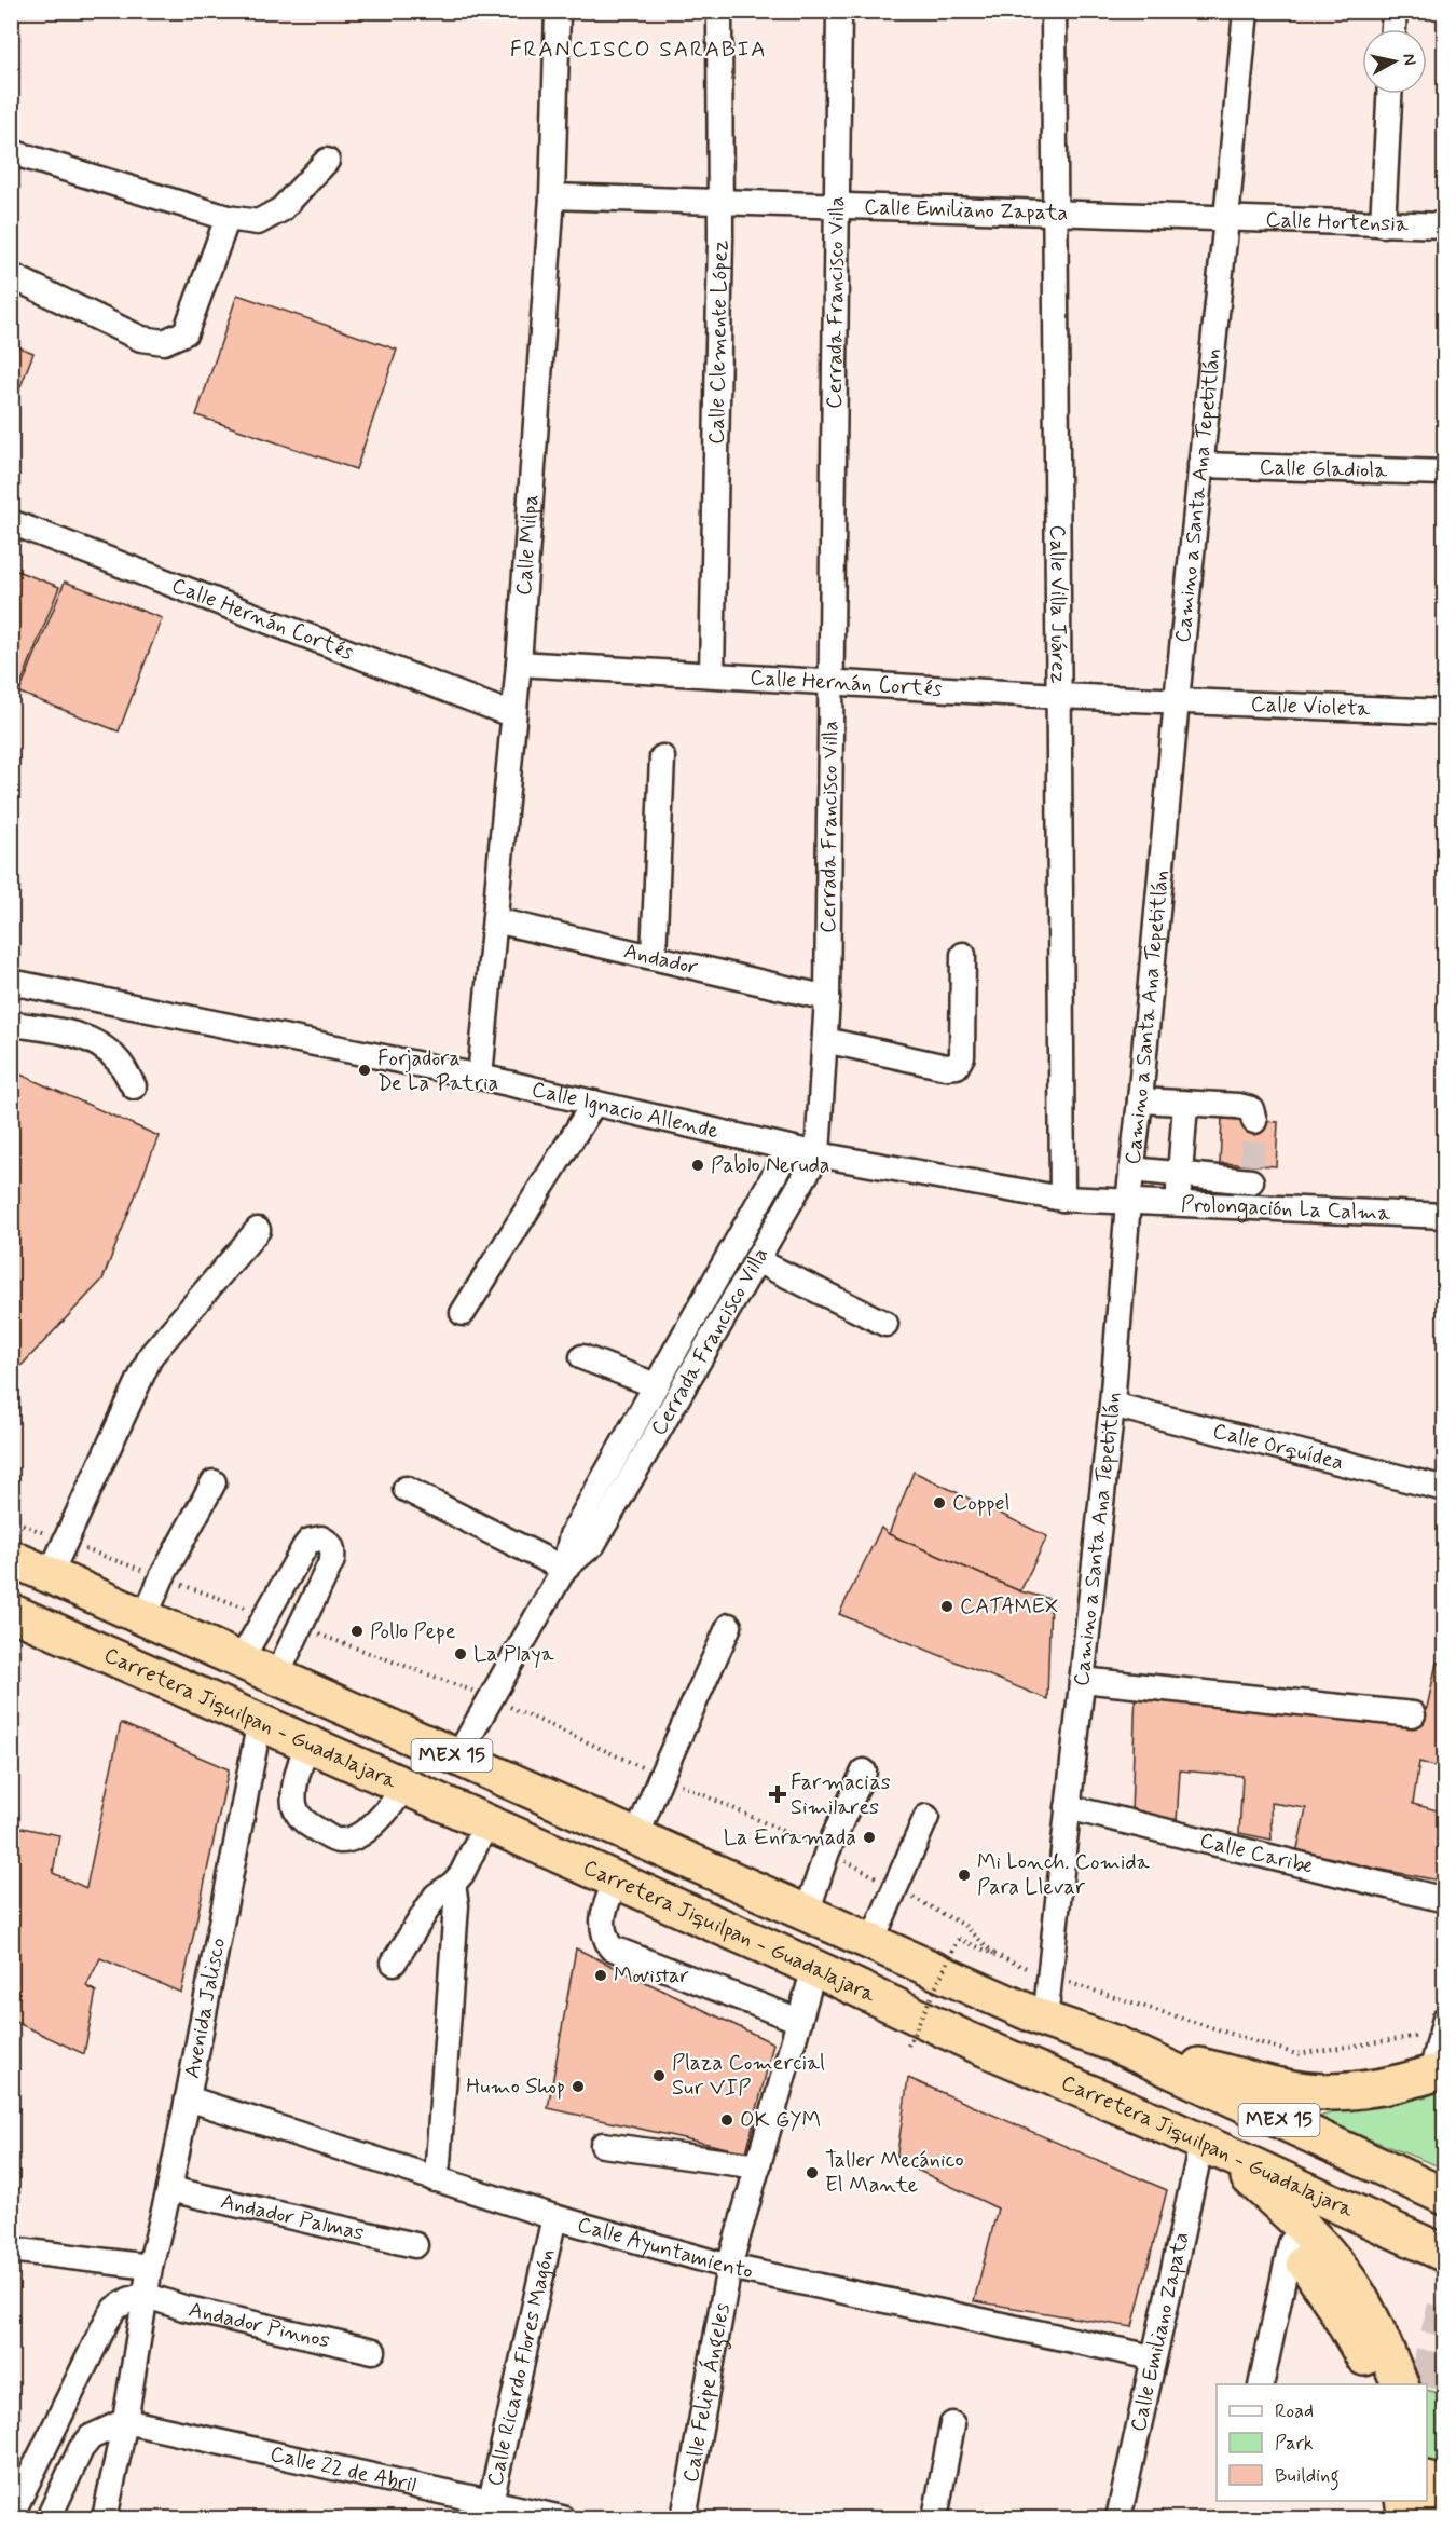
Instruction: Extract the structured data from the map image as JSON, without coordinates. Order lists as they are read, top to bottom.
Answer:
{
  "streets": {
    "highway": ["Carretera Jiquilpan - Guadalajara", "MEX 15"],
    "street": [
      "Calle Emiliano Zapata",
      "Calle Hortensia",
      "Cerrada Francisco Villa",
      "Calle Clemente López",
      "Calle Gladiola",
      "Camino a Santa Ana Tepetitlán",
      "Calle Milpa",
      "Calle Villa Juárez",
      "Calle Hernán Cortés",
      "Calle Violeta",
      "Andador",
      "Calle Ignacio Allende",
      "Prolongación La Calma",
      "Calle Orquídea",
      "Calle Caribe",
      "Avenida Jalisco",
      "Andador Palmas",
      "Calle Ayuntamiento",
      "Andador Pinnos",
      "Calle Ricardo Flores Magón",
      "Calle Felipe Ángeles",
      "Calle 22 de Abril"
    ]
  },
  "crossings": [
    ["Calle Emiliano Zapata", "Calle Hortensia"],
    ["Calle Emiliano Zapata", "Cerrada Francisco Villa"],
    ["Calle Emiliano Zapata", "Calle Clemente López"],
    ["Calle Emiliano Zapata", "Camino a Santa Ana Tepetitlán"],
    ["Calle Emiliano Zapata", "Calle Milpa"],
    ["Calle Emiliano Zapata", "Calle Villa Juárez"],
    ["Calle Emiliano Zapata", "Carretera Jiquilpan - Guadalajara"],
    ["Calle Emiliano Zapata", "Calle Ayuntamiento"],
    ["Calle Hortensia", "Camino a Santa Ana Tepetitlán"],
    ["Cerrada Francisco Villa", "Calle Hernán Cortés"],
    ["Cerrada Francisco Villa", "Andador"],
    ["Cerrada Francisco Villa", "Calle Ignacio Allende"],
    ["Cerrada Francisco Villa", "MEX 15"],
    ["Calle Clemente López", "Calle Hernán Cortés"],
    ["Calle Gladiola", "Camino a Santa Ana Tepetitlán"],
    ["Camino a Santa Ana Tepetitlán", "Calle Hernán Cortés"],
    ["Camino a Santa Ana Tepetitlán", "Calle Violeta"],
    ["Camino a Santa Ana Tepetitlán", "Calle Ignacio Allende"],
    ["Camino a Santa Ana Tepetitlán", "Prolongación La Calma"],
    ["Camino a Santa Ana Tepetitlán", "Calle Orquídea"],
    ["Camino a Santa Ana Tepetitlán", "MEX 15"],
    ["Camino a Santa Ana Tepetitlán", "Calle Caribe"],
    ["Calle Milpa", "Calle Hernán Cortés"],
    ["Calle Milpa", "Andador"],
    ["Calle Milpa", "Calle Ignacio Allende"],
    ["Calle Villa Juárez", "Calle Hernán Cortés"],
    ["Calle Villa Juárez", "Calle Ignacio Allende"],
    ["Calle Hernán Cortés", "Calle Violeta"],
    ["Calle Ignacio Allende", "Prolongación La Calma"],
    ["Carretera Jiquilpan - Guadalajara", "Avenida Jalisco"],
    ["Carretera Jiquilpan - Guadalajara", "Calle Felipe Ángeles"],
    ["Avenida Jalisco", "Andador Palmas"],
    ["Avenida Jalisco", "Calle Ayuntamiento"],
    ["Avenida Jalisco", "Andador Pinnos"],
    ["Avenida Jalisco", "Calle 22 de Abril"],
    ["Calle Ayuntamiento", "Calle Ricardo Flores Magón"],
    ["Calle Ayuntamiento", "Calle Felipe Ángeles"],
    ["Calle Ricardo Flores Magón", "Calle 22 de Abril"]
  ],
  "districts": ["FRANCISCO SARABIA"],
  "places": {
    "other": [
      "Forjadora De La Patria",
      "Pablo Neruda",
      "Coppel",
      "CATAMEX",
      "Pollo Pepe",
      "La Playa",
      "La Enramada",
      "Mi Lonch. Comida Para Llevar",
      "Movistar",
      "Plaza Comercial Sur VIP",
      "Humo Shop",
      "OK GYM",
      "Taller Mecánico El Mante"
    ],
    "health": ["Farmacias Similares"]
  },
  "legend": ["Road", "Park", "Building"],
  "north": "right"
}
